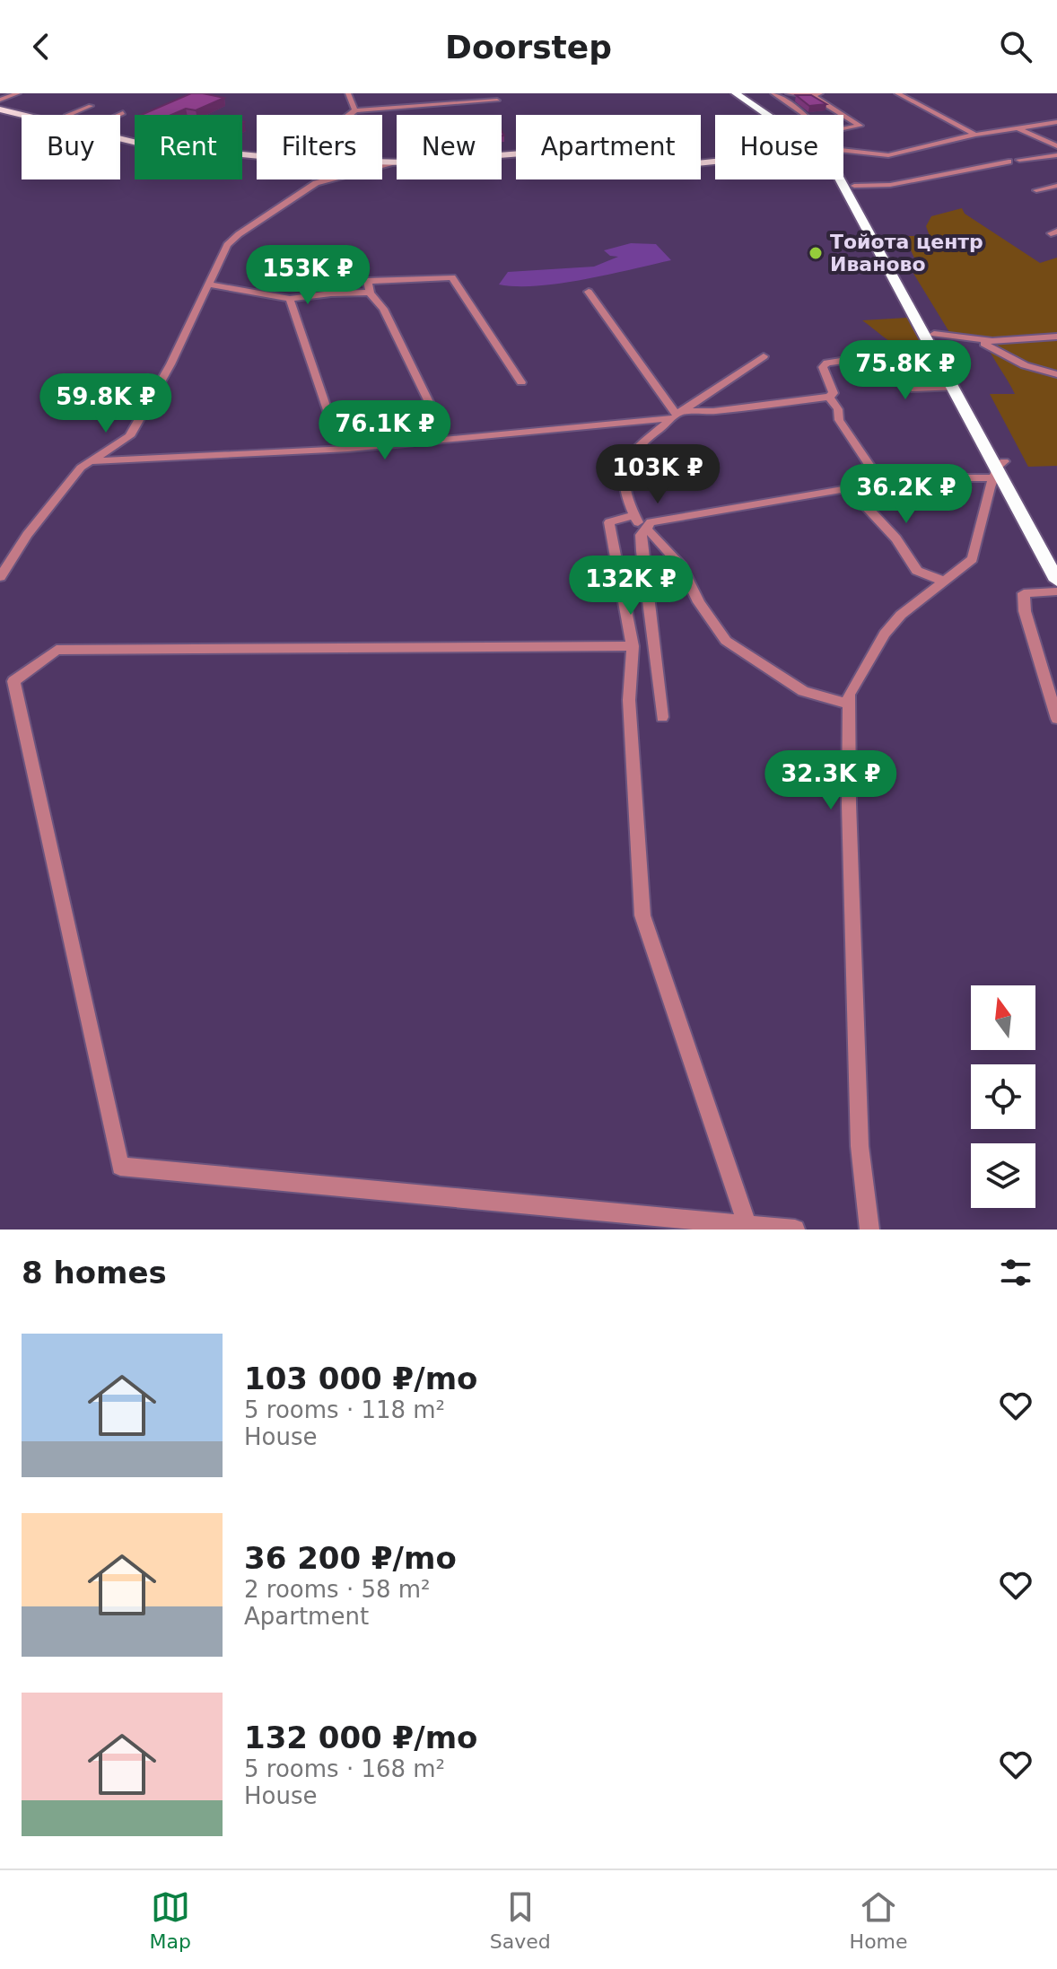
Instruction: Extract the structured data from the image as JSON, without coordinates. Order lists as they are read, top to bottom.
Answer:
{
  "places": ["Тойота центр Иваново"],
  "north": "top",
  "page": {
    "header": "Doorstep",
    "chip": [
      "Buy",
      "Rent",
      "Filters",
      "New",
      "Apartment",
      "House"
    ],
    "price": [
      "153K ₽",
      "75.8K ₽",
      "59.8K ₽",
      "76.1K ₽",
      "103K ₽",
      "36.2K ₽",
      "132K ₽",
      "32.3K ₽"
    ],
    "heading": "8 homes",
    "list": [
      {
        "name": "103 000 ₽/mo",
        "note": "5 rooms · 118 m² · House"
      },
      {
        "name": "36 200 ₽/mo",
        "note": "2 rooms · 58 m² · Apartment"
      },
      {
        "name": "132 000 ₽/mo",
        "note": "5 rooms · 168 m² · House"
      }
    ],
    "tabs": ["Map", "Saved", "Home"]
  }
}
